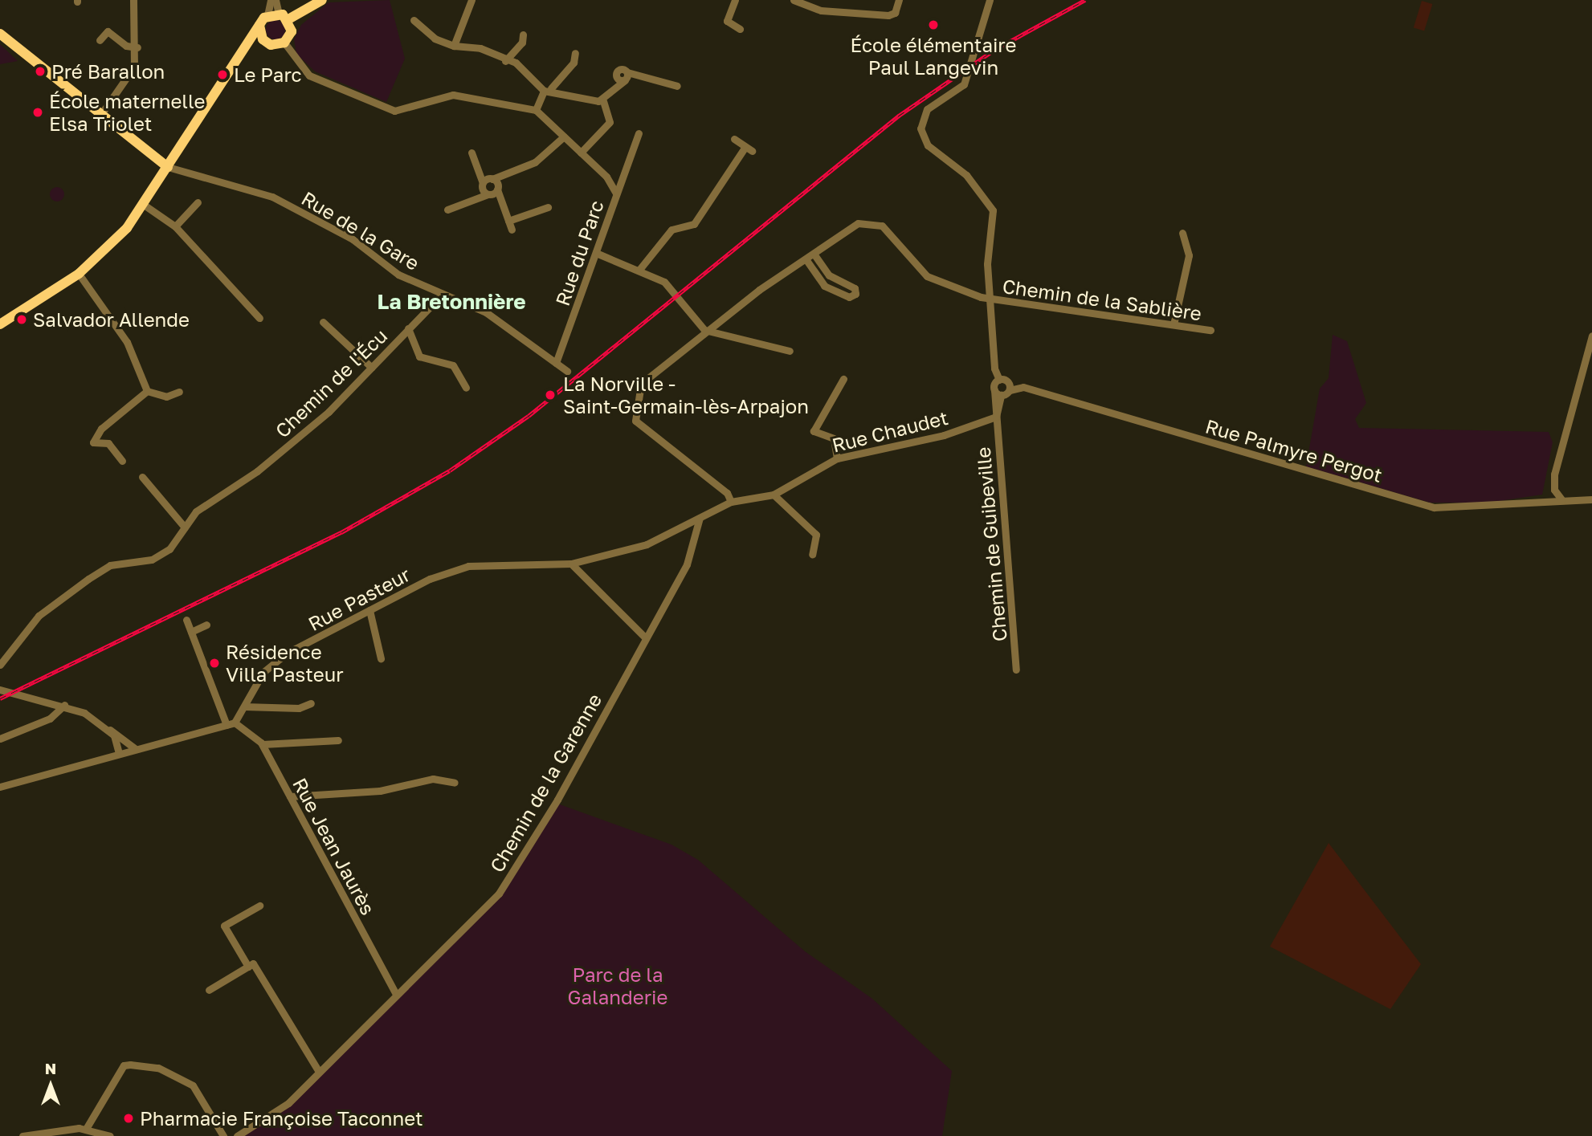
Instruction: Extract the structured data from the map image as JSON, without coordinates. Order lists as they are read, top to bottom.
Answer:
{
  "streets": {
    "street": [
      "Rue de la Gare",
      "Rue du Parc",
      "Chemin de la Sablière",
      "Chemin de l'Écu",
      "Rue Chaudet",
      "Rue Palmyre Pergot",
      "Chemin de Guibeville",
      "Rue Pasteur",
      "Chemin de la Garenne",
      "Rue Jean Jaurès"
    ]
  },
  "crossings": [
    ["Rue de la Gare", "Rue du Parc"],
    ["Rue de la Gare", "Chemin de l'Écu"],
    ["Chemin de la Sablière", "Rue Chaudet"],
    ["Chemin de la Sablière", "Rue Pasteur"],
    ["Rue Chaudet", "Chemin de Guibeville"],
    ["Rue Chaudet", "Rue Pasteur"],
    ["Rue Pasteur", "Chemin de la Garenne"],
    ["Rue Pasteur", "Rue Jean Jaurès"],
    ["Chemin de la Garenne", "Rue Jean Jaurès"]
  ],
  "districts": ["La Bretonnière"],
  "parks": ["Parc de la Galanderie"],
  "places": [
    "École élémentaire Paul Langevin",
    "Pré Barallon",
    "Le Parc",
    "École maternelle Elsa Triolet",
    "Salvador Allende",
    "La Norville - Saint-Germain-lès-Arpajon",
    "Résidence Villa Pasteur",
    "Pharmacie Françoise Taconnet"
  ],
  "north": "top"
}
